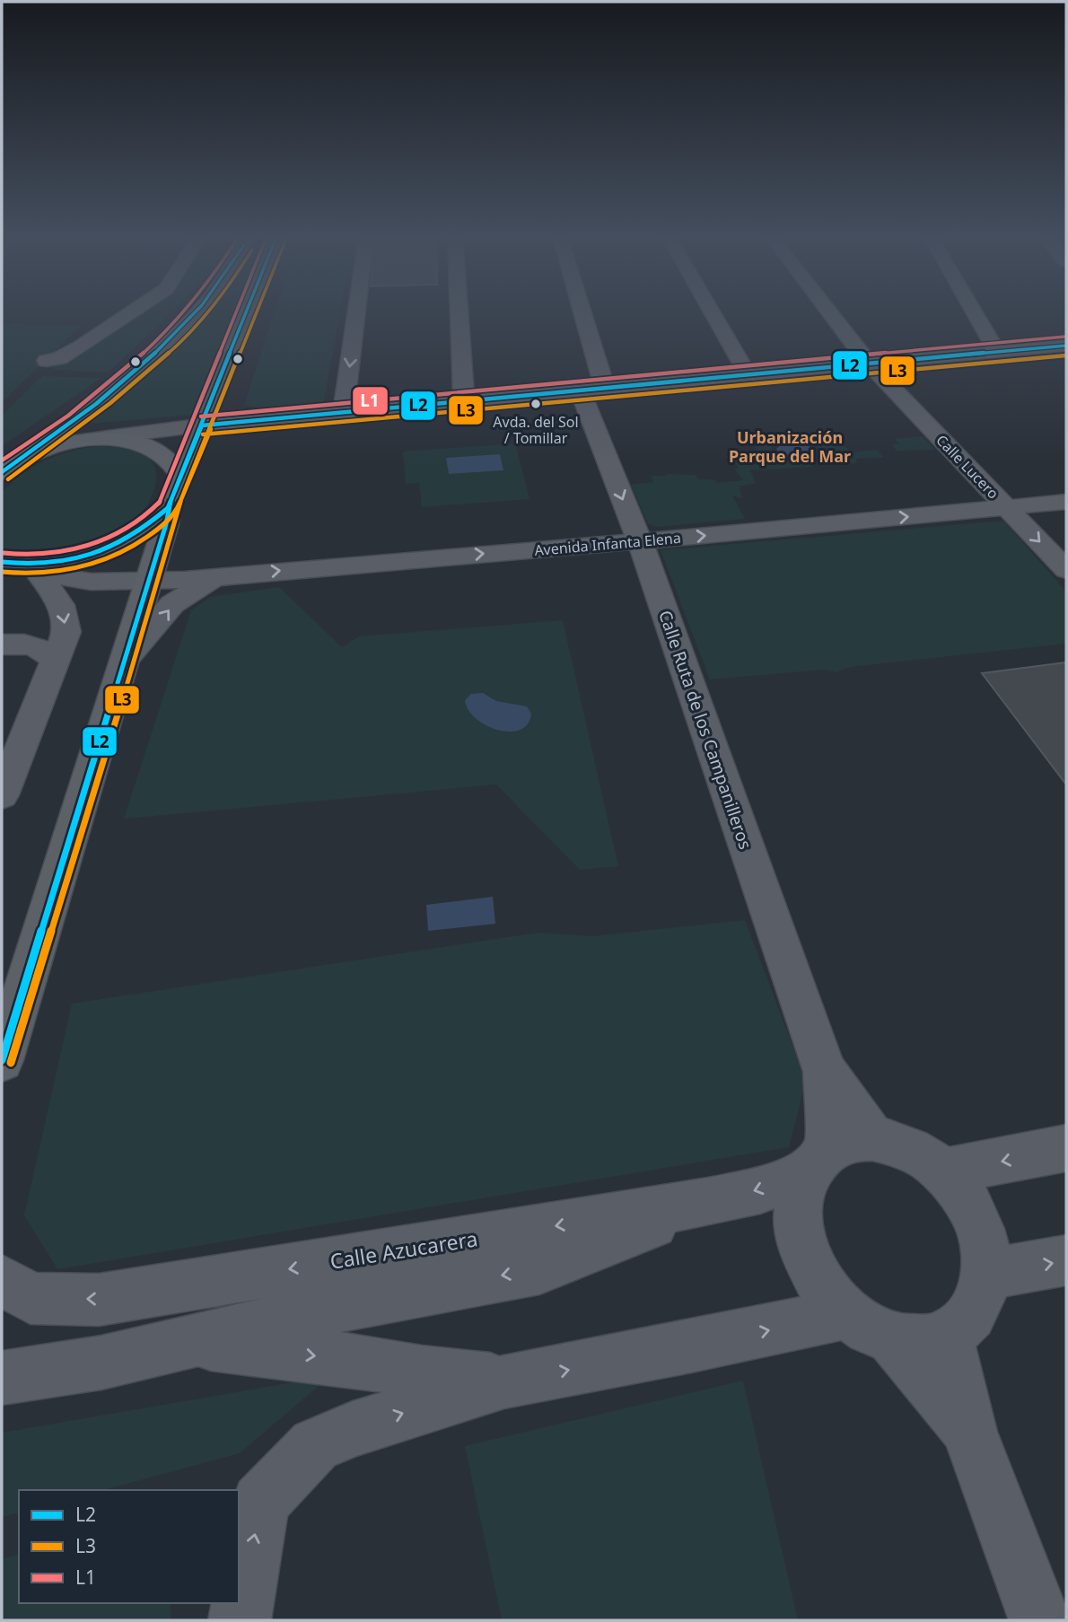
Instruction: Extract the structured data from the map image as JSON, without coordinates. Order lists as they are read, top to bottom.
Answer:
{
  "streets": {
    "street": [
      "Calle Lucero",
      "Avenida Infanta Elena",
      "Calle Ruta de los Campanilleros",
      "Calle Azucarera"
    ]
  },
  "crossings": [
    ["Calle Lucero", "Avenida Infanta Elena"],
    ["Avenida Infanta Elena", "Calle Ruta de los Campanilleros"],
    ["Calle Ruta de los Campanilleros", "Calle Azucarera"]
  ],
  "districts": ["Urbanización Parque del Mar"],
  "places": ["Avda. del Sol / Tomillar"],
  "lines": ["transit line L2", "transit line L3", "transit line L1"],
  "legend": ["L2", "L3", "L1"]
}
